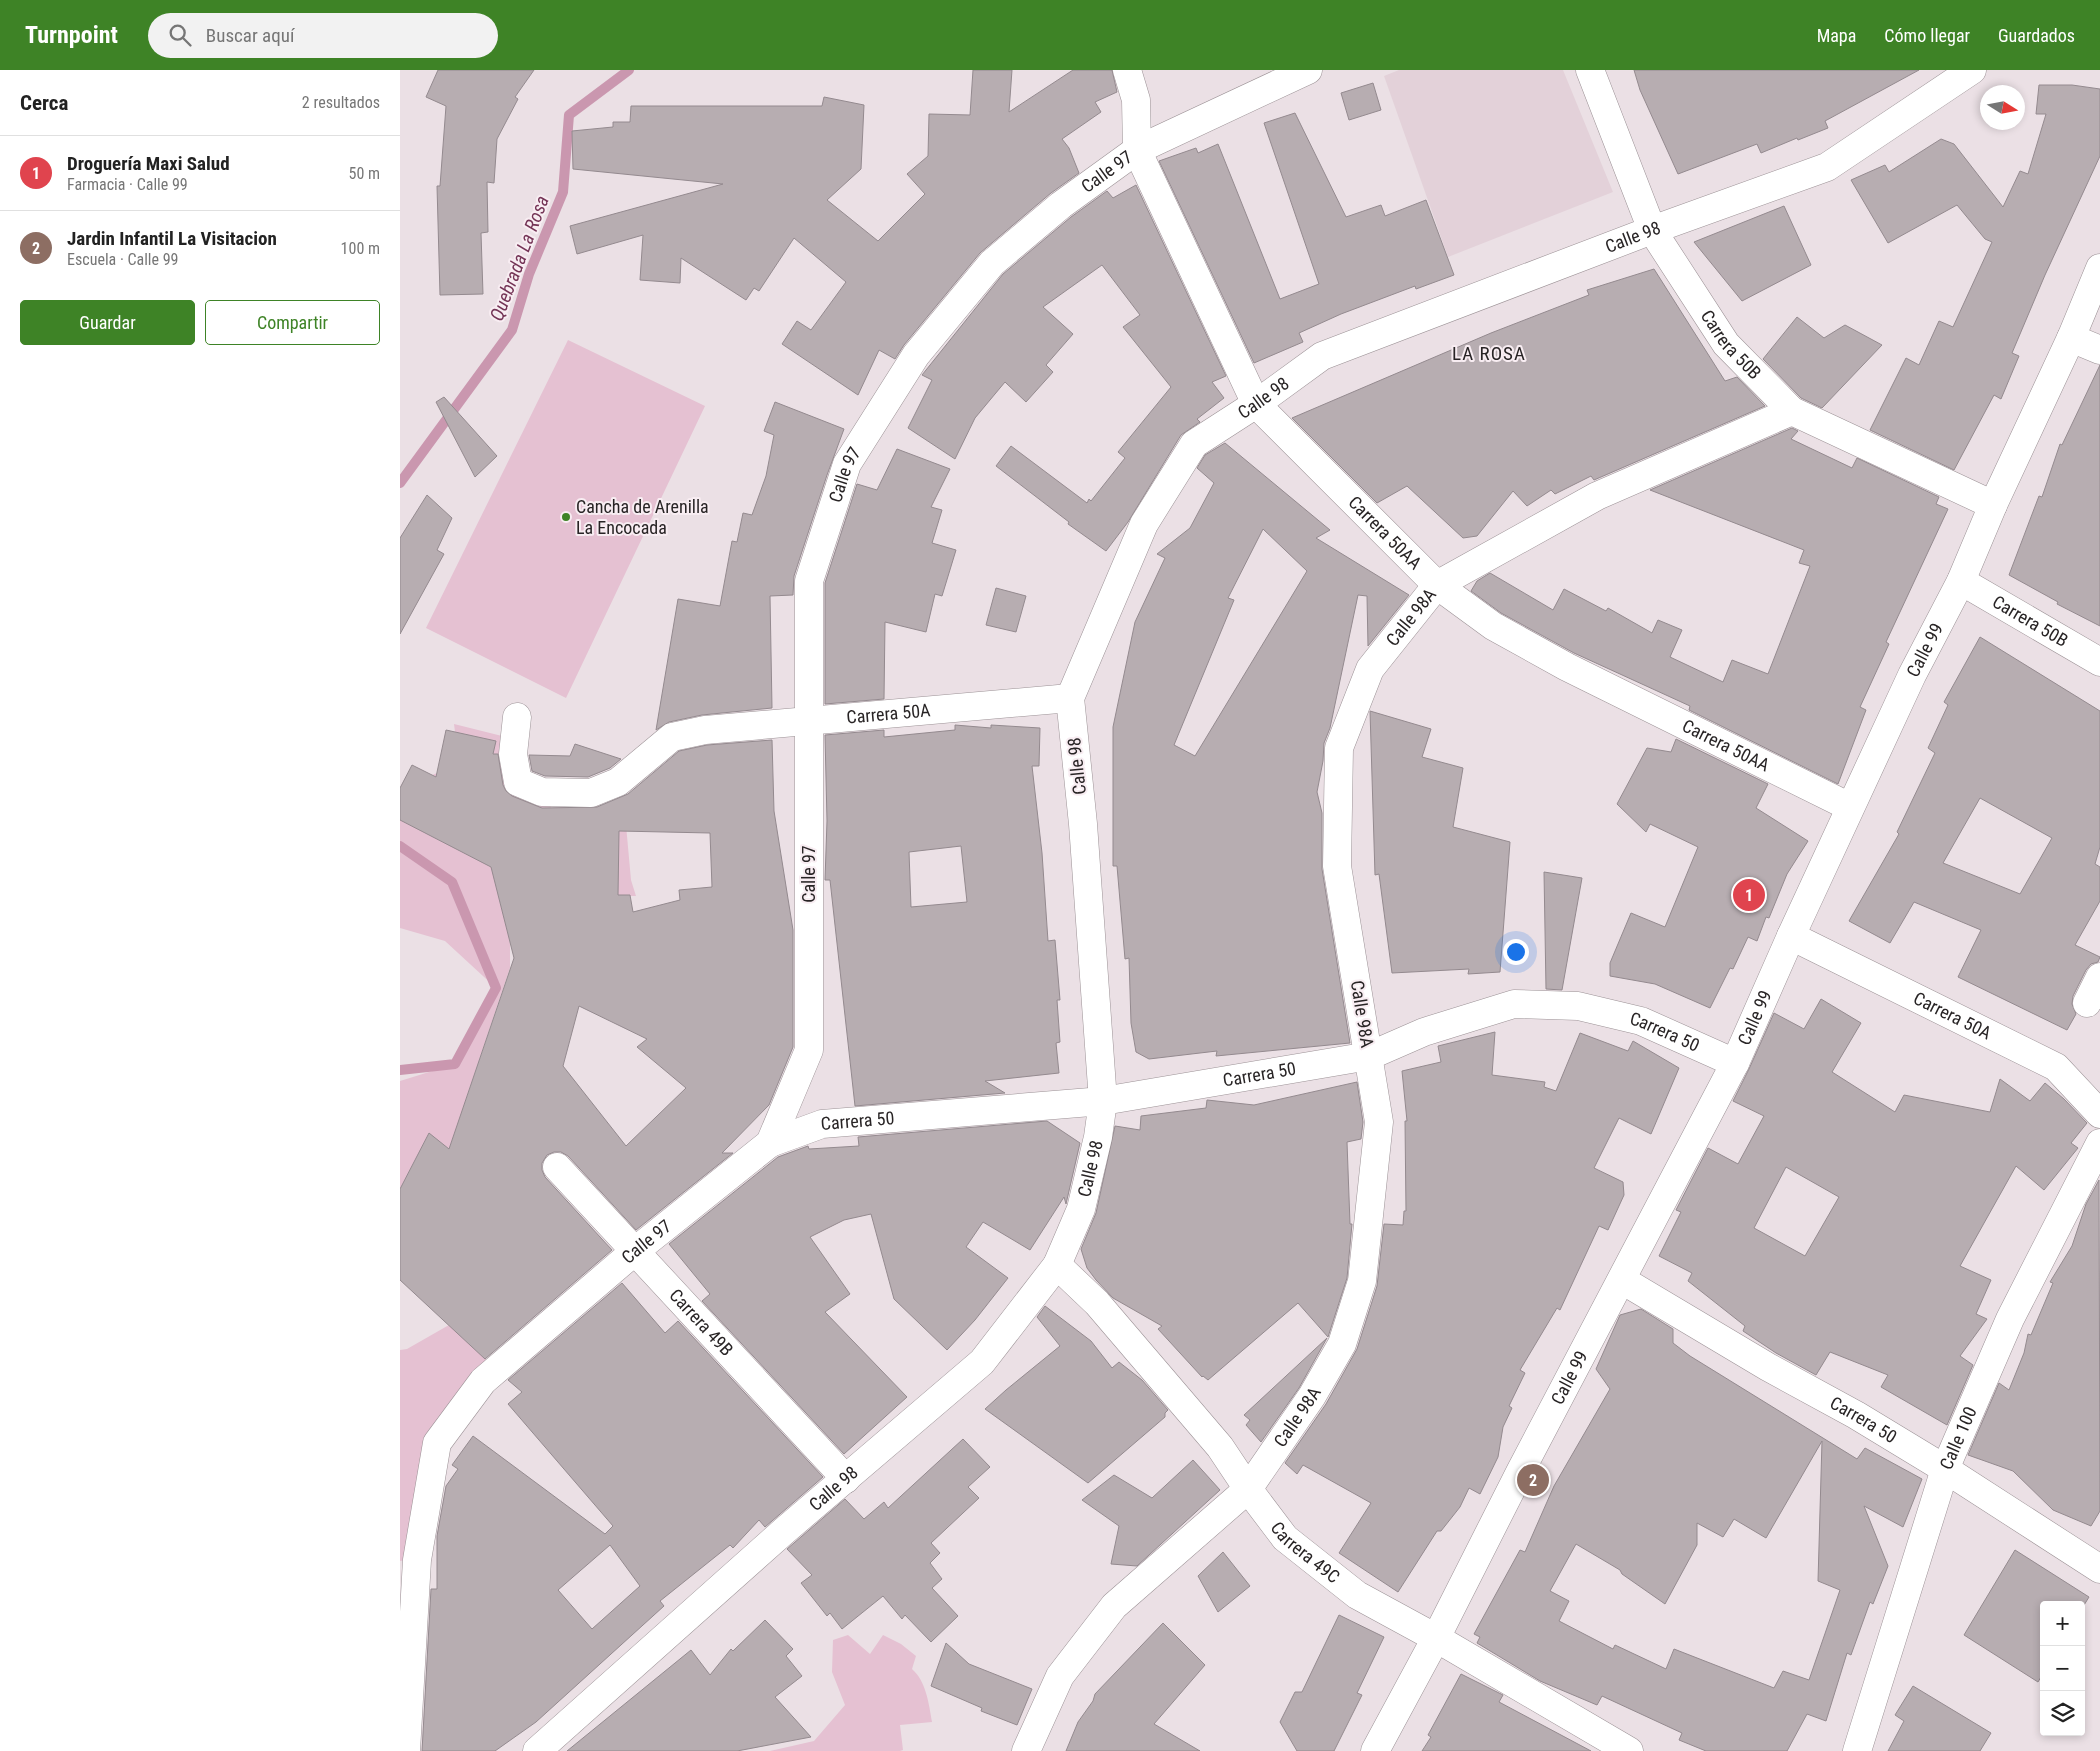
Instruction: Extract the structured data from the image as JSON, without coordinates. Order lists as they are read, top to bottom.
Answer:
{
  "streets": {
    "street": [
      "Calle 97",
      "Calle 98",
      "Carrera 50B",
      "Carrera 50AA",
      "Calle 98A",
      "Calle 99",
      "Carrera 50A",
      "Carrera 50",
      "Carrera 49B",
      "Calle 100",
      "Carrera 49C"
    ]
  },
  "crossings": [
    ["Calle 97", "Carrera 50AA"],
    ["Calle 97", "Carrera 50A"],
    ["Calle 97", "Carrera 50"],
    ["Calle 97", "Carrera 49B"],
    ["Calle 98", "Carrera 50B"],
    ["Calle 98", "Carrera 50AA"],
    ["Calle 98", "Carrera 50A"],
    ["Calle 98", "Carrera 50"],
    ["Calle 98", "Carrera 49B"],
    ["Calle 98", "Carrera 49C"],
    ["Carrera 50B", "Calle 98A"],
    ["Carrera 50B", "Calle 99"],
    ["Carrera 50AA", "Calle 98A"],
    ["Carrera 50AA", "Calle 99"],
    ["Calle 98A", "Carrera 50"],
    ["Calle 98A", "Carrera 49C"],
    ["Calle 99", "Carrera 50A"],
    ["Calle 99", "Carrera 50"],
    ["Calle 99", "Carrera 49C"],
    ["Carrera 50", "Calle 100"]
  ],
  "districts": ["LA ROSA"],
  "water": ["Quebrada La Rosa"],
  "places": ["Cancha de Arenilla La Encocada"],
  "north": "right",
  "page": {
    "header": "Turnpoint",
    "search": "Buscar aquí",
    "nav": ["Mapa", "Cómo llegar", "Guardados"],
    "heading": ["Cerca", "2 resultados"],
    "list": [
      {
        "mark": "1",
        "name": "Droguería Maxi Salud",
        "note": "Farmacia · Calle 99",
        "value": "50 m"
      },
      {
        "mark": "2",
        "name": "Jardin Infantil La Visitacion",
        "note": "Escuela · Calle 99",
        "value": "100 m"
      }
    ],
    "buttons": ["Guardar", "Compartir"],
    "pins": ["1", "2"],
    "map_buttons": ["+", "−"]
  }
}
